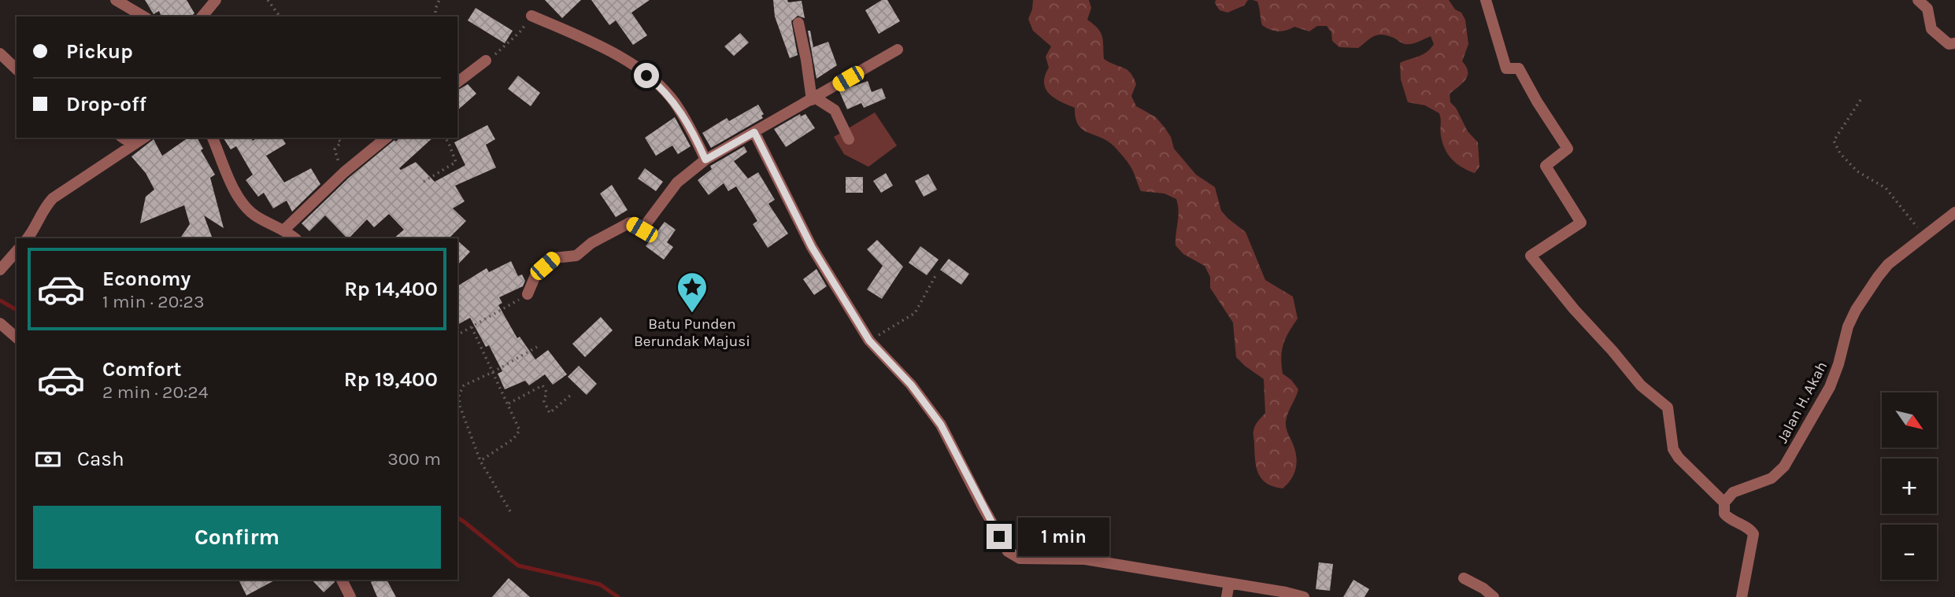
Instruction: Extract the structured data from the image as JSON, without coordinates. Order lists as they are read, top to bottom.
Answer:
{
  "streets": {
    "street": ["Jalan H. Akah"]
  },
  "places": {
    "place": ["Batu Punden Berundak Majusi"]
  },
  "north": "bottom right",
  "page": {
    "banner": ["Pickup", "Drop-off"],
    "list": [
      {
        "name": "Economy",
        "note": "1 min · 20:23",
        "value": "Rp 14,400"
      },
      {
        "name": "Comfort",
        "note": "2 min · 20:24",
        "value": "Rp 19,400"
      }
    ],
    "map_buttons": ["+", "−"],
    "pay": ["Cash", "300 m"],
    "buttons": "Confirm",
    "bubble": "1 min"
  }
}
